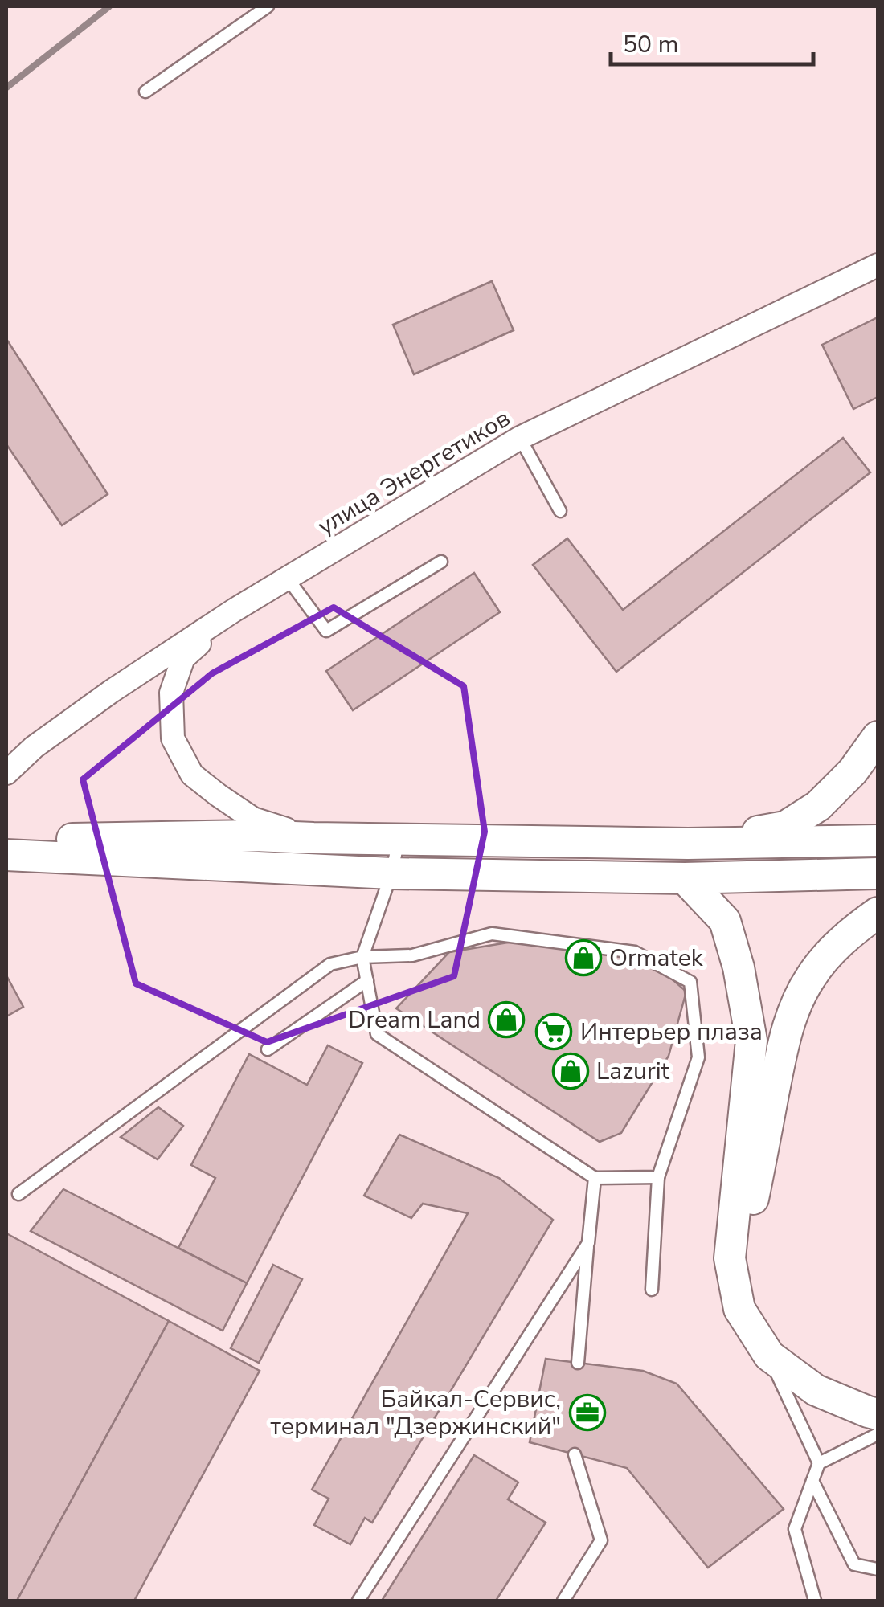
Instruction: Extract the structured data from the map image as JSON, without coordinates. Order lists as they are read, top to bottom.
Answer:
{
  "streets": {
    "street": ["улица Энергетиков"]
  },
  "places": {
    "shop": ["Ormatek", "Dream Land", "Lazurit"],
    "supermarket": ["Интерьер плаза"],
    "office": ["Байкал-Сервис, терминал \"Дзержинский\""]
  },
  "scale_bar": "50 m"
}
